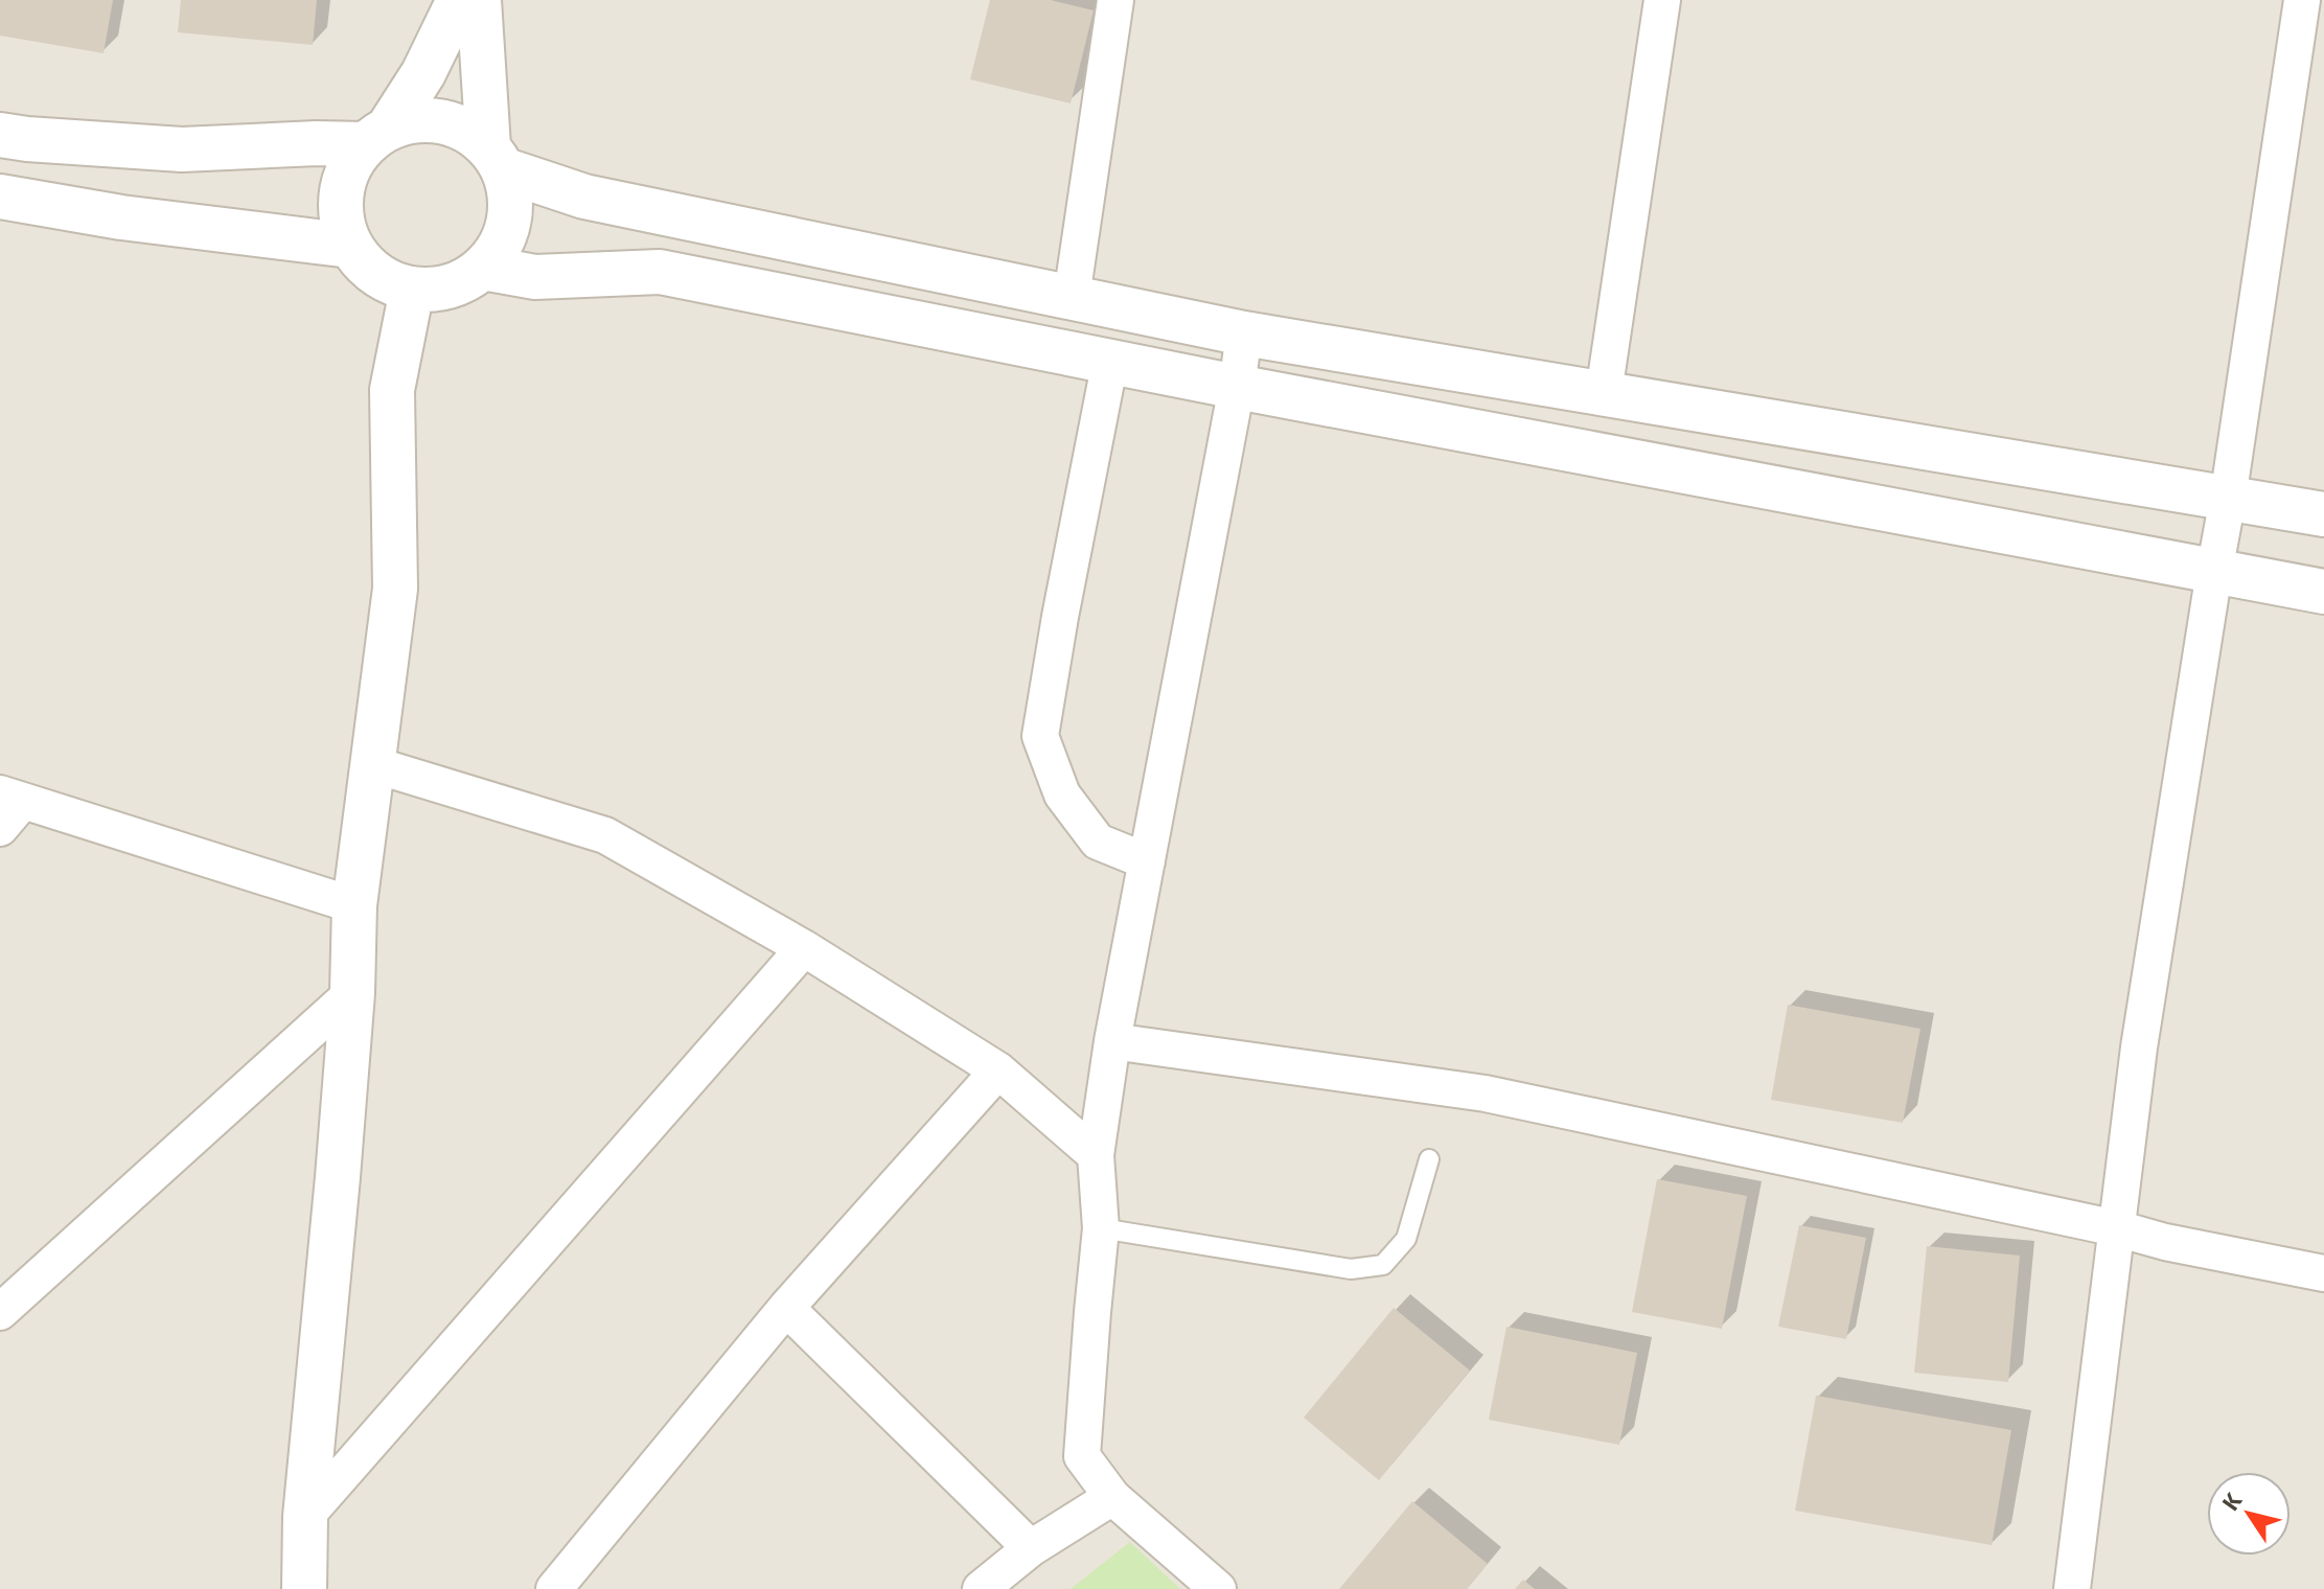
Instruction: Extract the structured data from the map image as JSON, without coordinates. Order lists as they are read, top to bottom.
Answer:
{
  "north": "top left"
}
